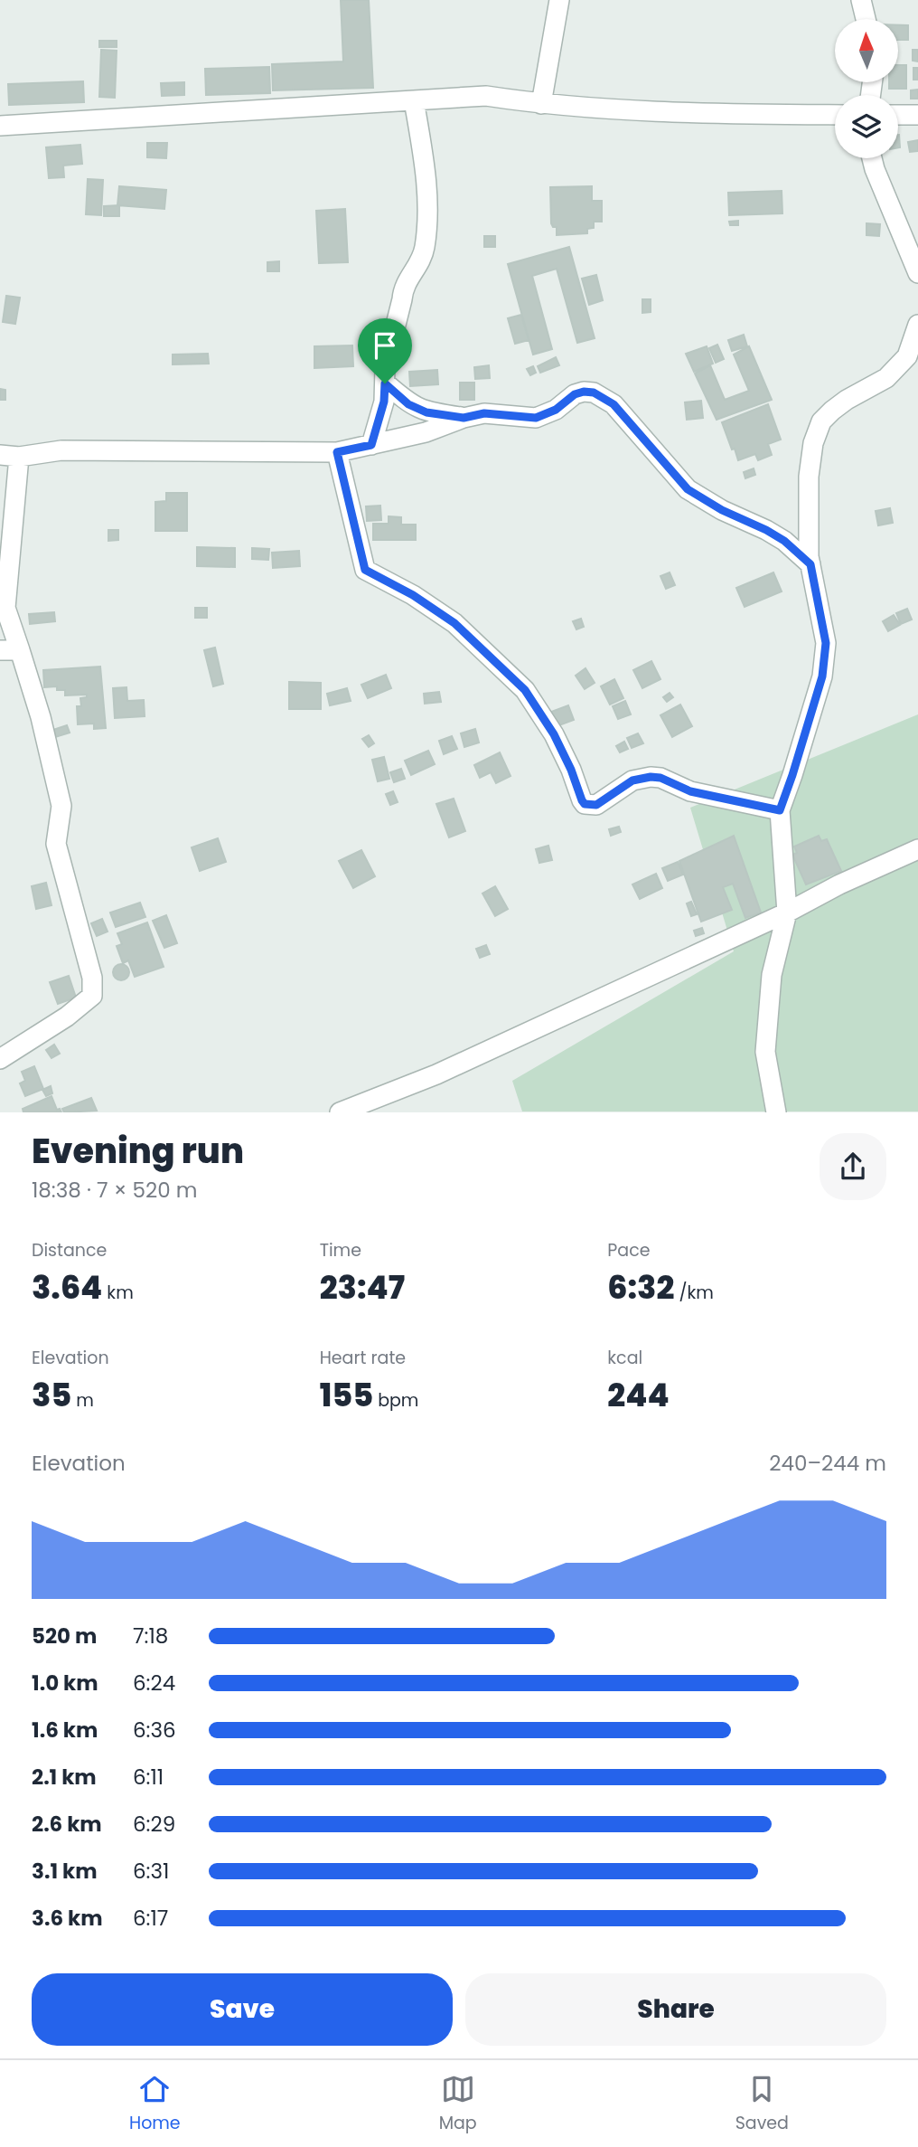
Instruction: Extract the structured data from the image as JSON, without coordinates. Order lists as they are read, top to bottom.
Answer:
{
  "north": "top",
  "page": {
    "heading": ["Evening run", "18:38 · 7 × 520 m"],
    "stats": [
      ["Distance", "3.64 km"],
      ["Time", "23:47"],
      ["Pace", "6:32 /km"],
      ["Elevation", "35 m"],
      ["Heart rate", "155 bpm"],
      ["kcal", "244"]
    ],
    "chart": ["Elevation", "240–244 m"],
    "list": [
      {
        "name": "520 m",
        "note": "7:18"
      },
      {
        "name": "1.0 km",
        "note": "6:24"
      },
      {
        "name": "1.6 km",
        "note": "6:36"
      },
      {
        "name": "2.1 km",
        "note": "6:11"
      },
      {
        "name": "2.6 km",
        "note": "6:29"
      },
      {
        "name": "3.1 km",
        "note": "6:31"
      },
      {
        "name": "3.6 km",
        "note": "6:17"
      }
    ],
    "buttons": ["Save", "Share"],
    "tabs": ["Home", "Map", "Saved"]
  }
}
